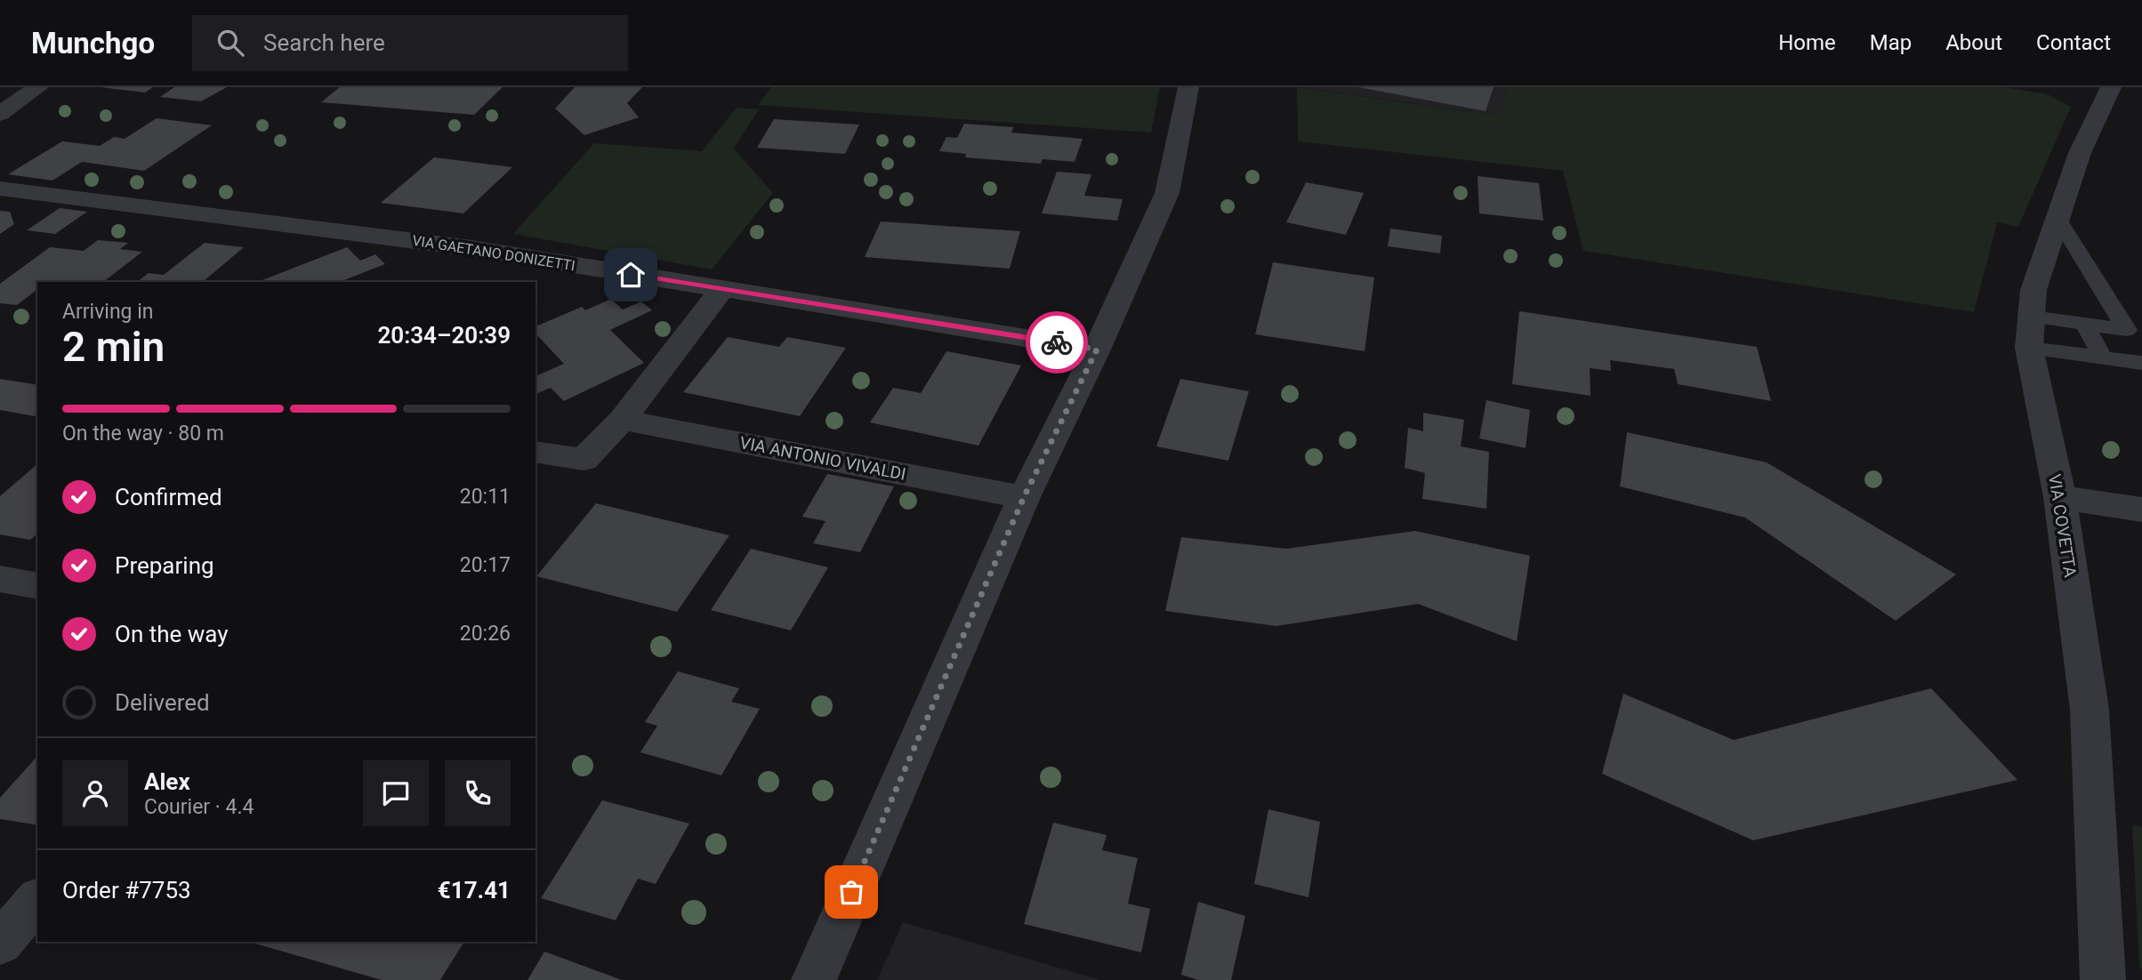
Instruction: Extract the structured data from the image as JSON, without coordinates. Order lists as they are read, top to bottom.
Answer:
{
  "streets": {
    "street": ["VIA GAETANO DONIZETTI", "VIA ANTONIO VIVALDI", "VIA COVETTA"]
  },
  "page": {
    "header": "Munchgo",
    "search": "Search here",
    "nav": [
      "Home",
      "Map",
      "About",
      "Contact"
    ],
    "heading": ["2 min", "Arriving in", "20:34–20:39"],
    "panel": [
      "Alex",
      "Courier · 4.4",
      "Order #7753",
      "€17.41"
    ],
    "bar": "On the way · 80 m",
    "list": [
      ["Confirmed", "20:11"],
      ["Preparing", "20:17"],
      ["On the way", "20:26"],
      "Delivered"
    ]
  }
}
